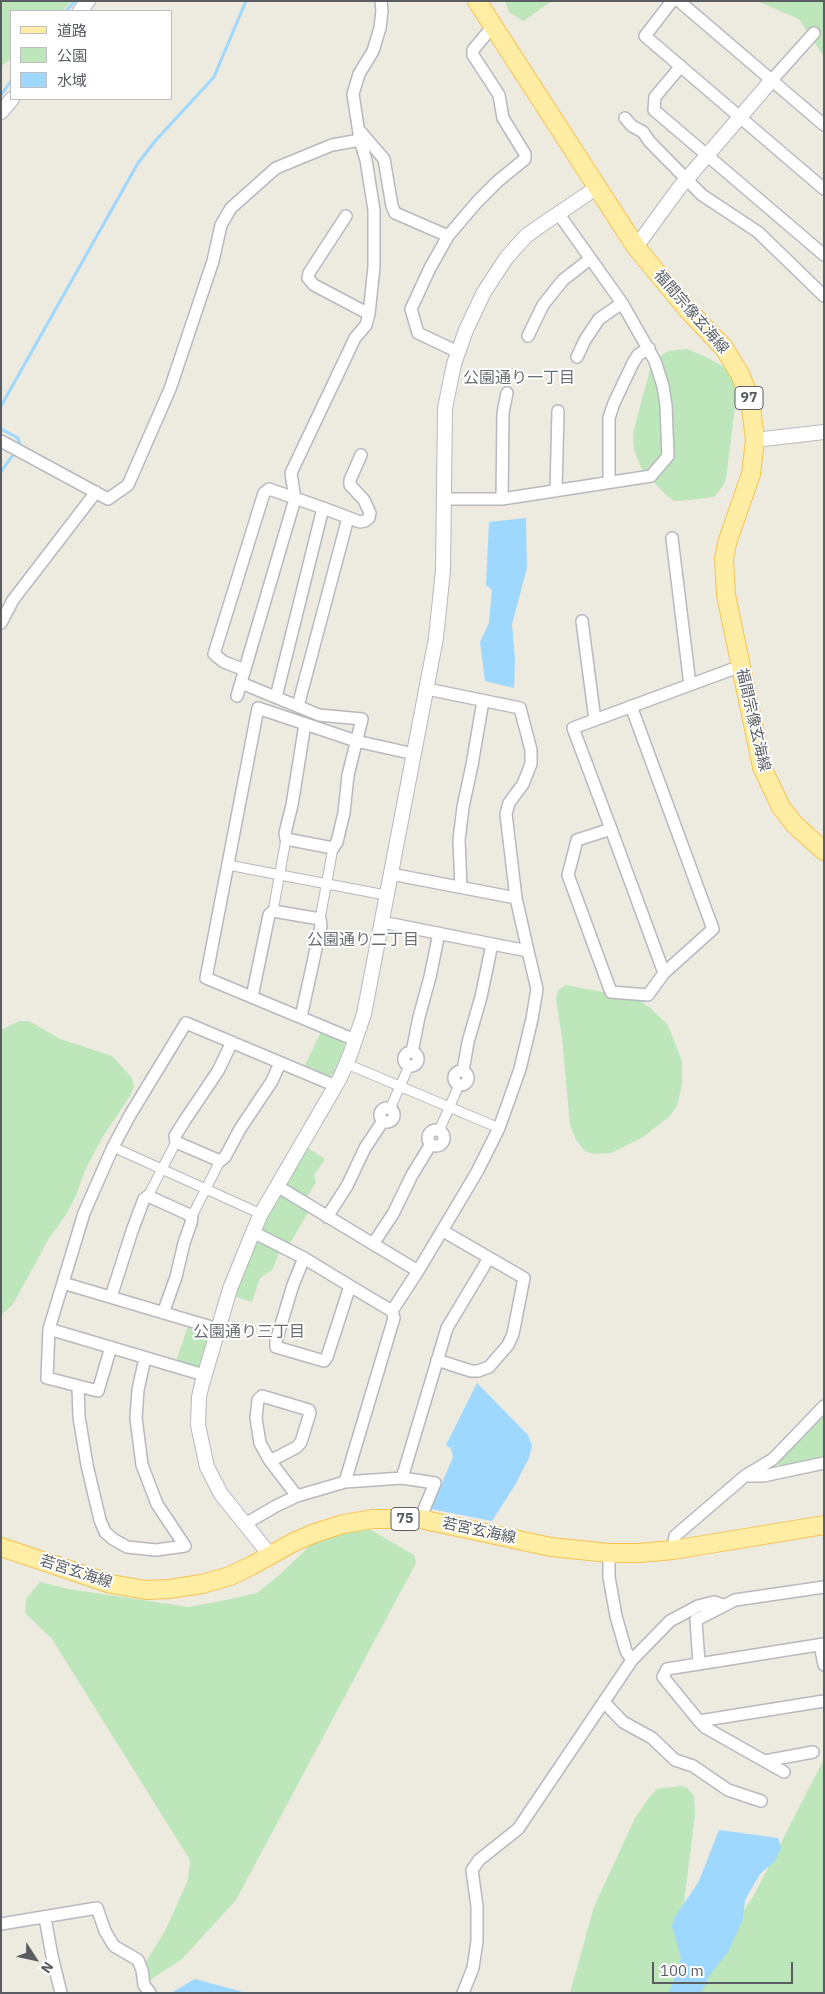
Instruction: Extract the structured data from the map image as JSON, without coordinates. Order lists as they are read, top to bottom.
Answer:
{
  "streets": {
    "main road": [
      "福間宗像玄海線",
      "97",
      "75",
      "若宮玄海線"
    ]
  },
  "districts": ["公園通り一丁目", "公園通り二丁目", "公園通り三丁目"],
  "legend": ["道路", "公園", "水域"],
  "scale_bar": "100 m",
  "north": "bottom right"
}
